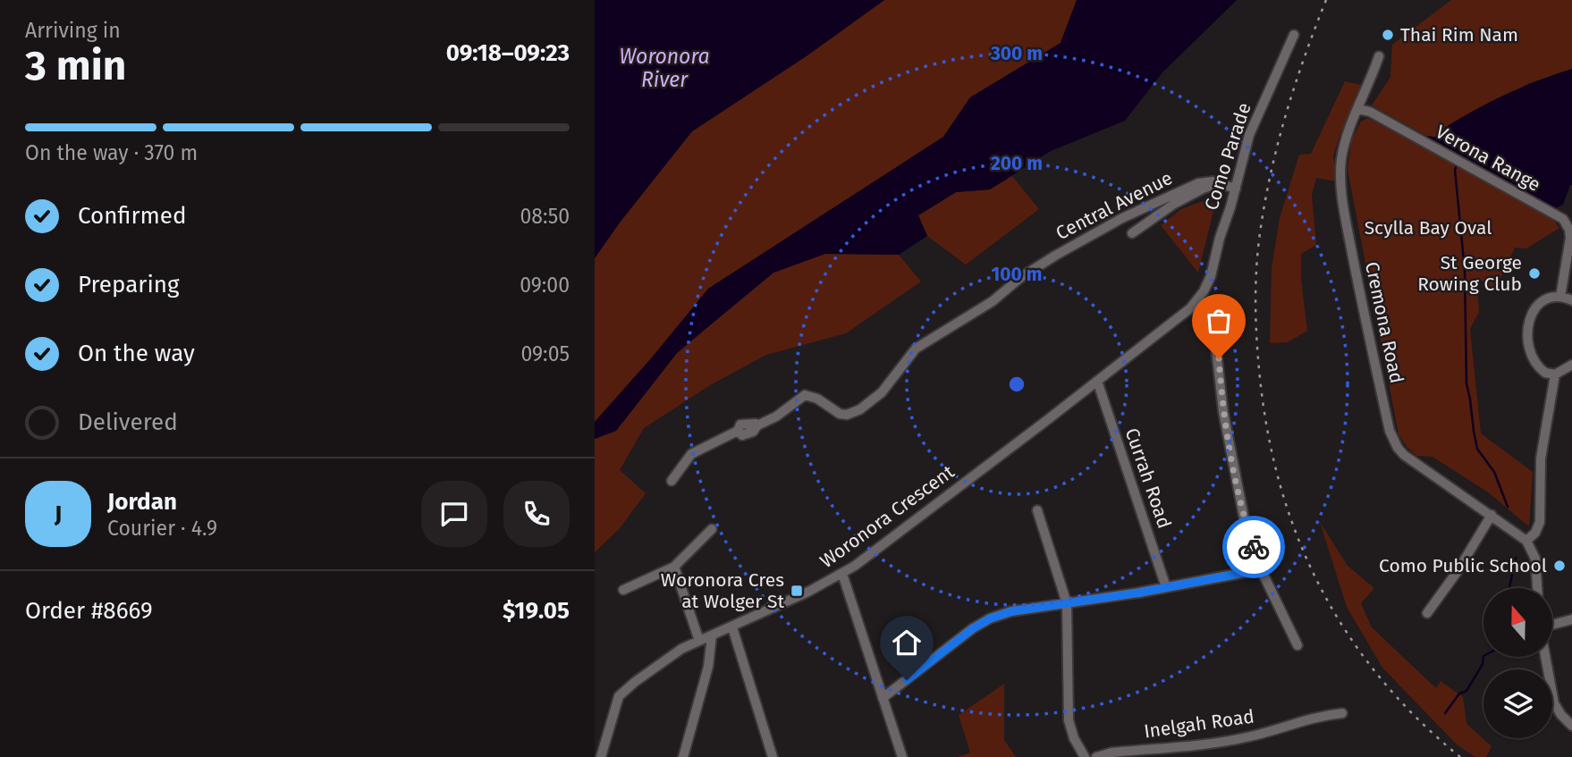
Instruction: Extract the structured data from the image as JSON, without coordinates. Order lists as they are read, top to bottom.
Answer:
{
  "streets": {
    "street": [
      "Como Parade",
      "Verona Range",
      "Central Avenue",
      "Cremona Road",
      "Currah Road",
      "Woronora Crescent",
      "Inelgah Road"
    ]
  },
  "crossings": [
    ["Como Parade", "Central Avenue"],
    ["Como Parade", "Woronora Crescent"],
    ["Verona Range", "Cremona Road"],
    ["Currah Road", "Woronora Crescent"]
  ],
  "water": ["Woronora River"],
  "parks": ["Scylla Bay Oval"],
  "places": {
    "other": ["Thai Rim Nam", "St George Rowing Club", "Como Public School"],
    "transit": ["Woronora Cres at Wolger St"]
  },
  "north": "top",
  "page": {
    "heading": ["3 min", "Arriving in", "09:18–09:23"],
    "panel": [
      "Jordan",
      "Courier · 4.9",
      "Order #8669",
      "$19.05"
    ],
    "bar": "On the way · 370 m",
    "list": [
      ["Confirmed", "08:50"],
      ["Preparing", "09:00"],
      ["On the way", "09:05"],
      "Delivered"
    ],
    "round": "J"
  },
  "rings": ["300 m", "200 m", "100 m"]
}
